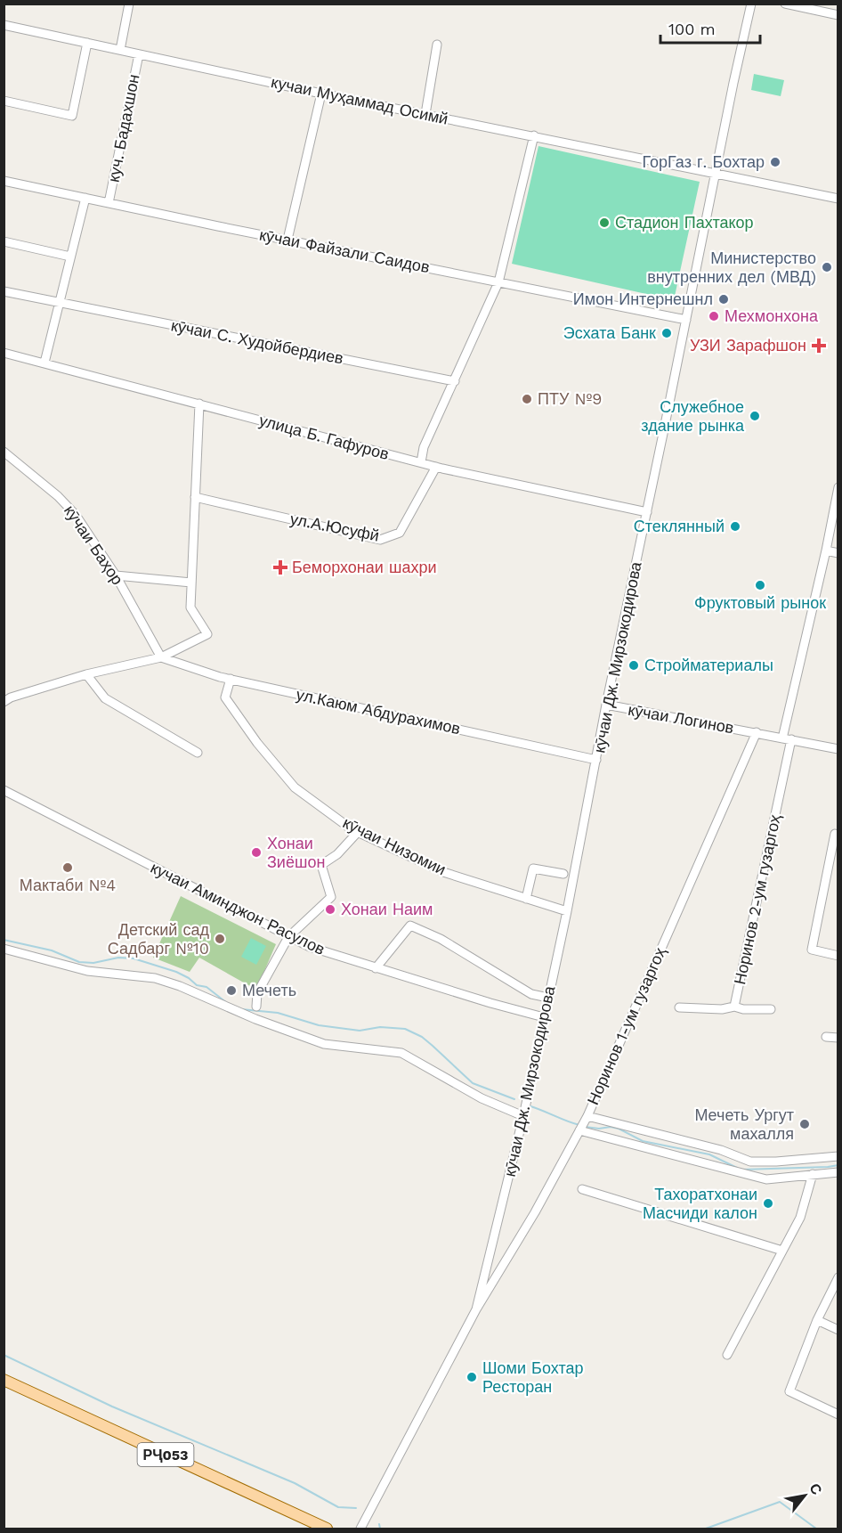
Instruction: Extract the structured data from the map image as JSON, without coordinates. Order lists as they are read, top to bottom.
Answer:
{
  "streets": {
    "main road": ["РҶ053"],
    "street": [
      "кучаи Муҳаммад Осимй",
      "куч. Бадахшон",
      "кӯчаи Файзали Саидов",
      "кӯчаи С. Худойбердиев",
      "улица Б. Гафуров",
      "ул.А.Юсуфй",
      "кӯчаи Баҳор",
      "кӯчаи Дж. Мирзокодирова",
      "ул.Каюм Абдурахимов",
      "кӯчаи Логинов",
      "кӯчаи Низомии",
      "Норинов 2-ум гузаргоҳ",
      "кучаи Аминджон Расулов",
      "Норинов 1-ум гузаргоҳ"
    ]
  },
  "crossings": [
    ["кучаи Муҳаммад Осимй", "куч. Бадахшон"],
    ["кучаи Муҳаммад Осимй", "кӯчаи Дж. Мирзокодирова"],
    ["куч. Бадахшон", "кӯчаи Файзали Саидов"],
    ["кӯчаи Файзали Саидов", "кӯчаи Дж. Мирзокодирова"],
    ["улица Б. Гафуров", "ул.А.Юсуфй"],
    ["улица Б. Гафуров", "кӯчаи Дж. Мирзокодирова"],
    ["кӯчаи Баҳор", "ул.Каюм Абдурахимов"],
    ["кӯчаи Дж. Мирзокодирова", "ул.Каюм Абдурахимов"],
    ["кӯчаи Дж. Мирзокодирова", "кӯчаи Логинов"],
    ["кӯчаи Дж. Мирзокодирова", "кӯчаи Низомии"],
    ["кӯчаи Дж. Мирзокодирова", "кучаи Аминджон Расулов"],
    ["кӯчаи Дж. Мирзокодирова", "Норинов 1-ум гузаргоҳ"],
    ["ул.Каюм Абдурахимов", "кӯчаи Низомии"],
    ["кӯчаи Логинов", "Норинов 1-ум гузаргоҳ"]
  ],
  "places": {
    "other": [
      "ГорГаз г. Бохтар",
      "Стадион Пахтакор",
      "Министерство внутренних дел (МВД)",
      "Имон Интернешнл",
      "Мехмонхона",
      "Эсхата Банк",
      "ПТУ №9",
      "Служебное здание рынка",
      "Стеклянный",
      "Фруктовый рынок",
      "Стройматериалы",
      "Хонаи Зиёшон",
      "Мактаби №4",
      "Хонаи Наим",
      "Детский сад Садбарг №10",
      "Мечеть",
      "Мечеть Ургут махалля",
      "Тахоратхонаи Масчиди калон",
      "Шоми Бохтар Ресторан"
    ],
    "health": ["УЗИ Зарафшон", "Беморхонаи шахри"]
  },
  "scale_bar": "100 m",
  "north": "top right"
}
